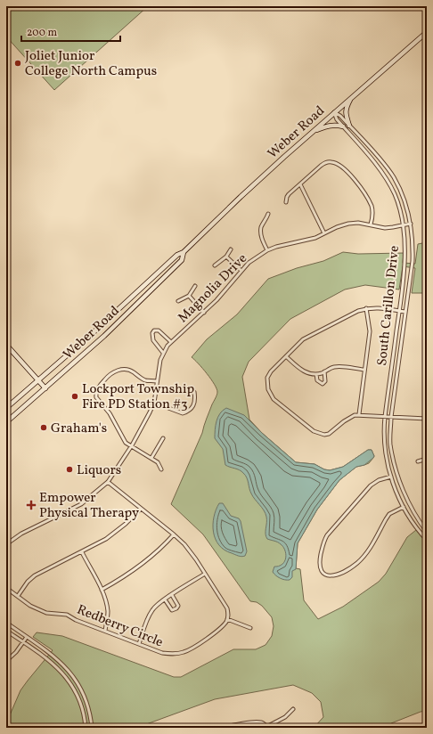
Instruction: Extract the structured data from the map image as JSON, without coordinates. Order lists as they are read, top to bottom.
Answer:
{
  "streets": {
    "main road": ["Weber Road"],
    "street": ["Magnolia Drive", "South Carillon Drive", "Redberry Circle"]
  },
  "crossings": [
    ["Weber Road", "South Carillon Drive"],
    ["Magnolia Drive", "South Carillon Drive"]
  ],
  "places": {
    "other": [
      "Joliet Junior College North Campus",
      "Lockport Township Fire PD Station #3",
      "Graham's",
      "Liquors"
    ],
    "health": ["Empower Physical Therapy"]
  },
  "scale_bar": "200 m"
}
